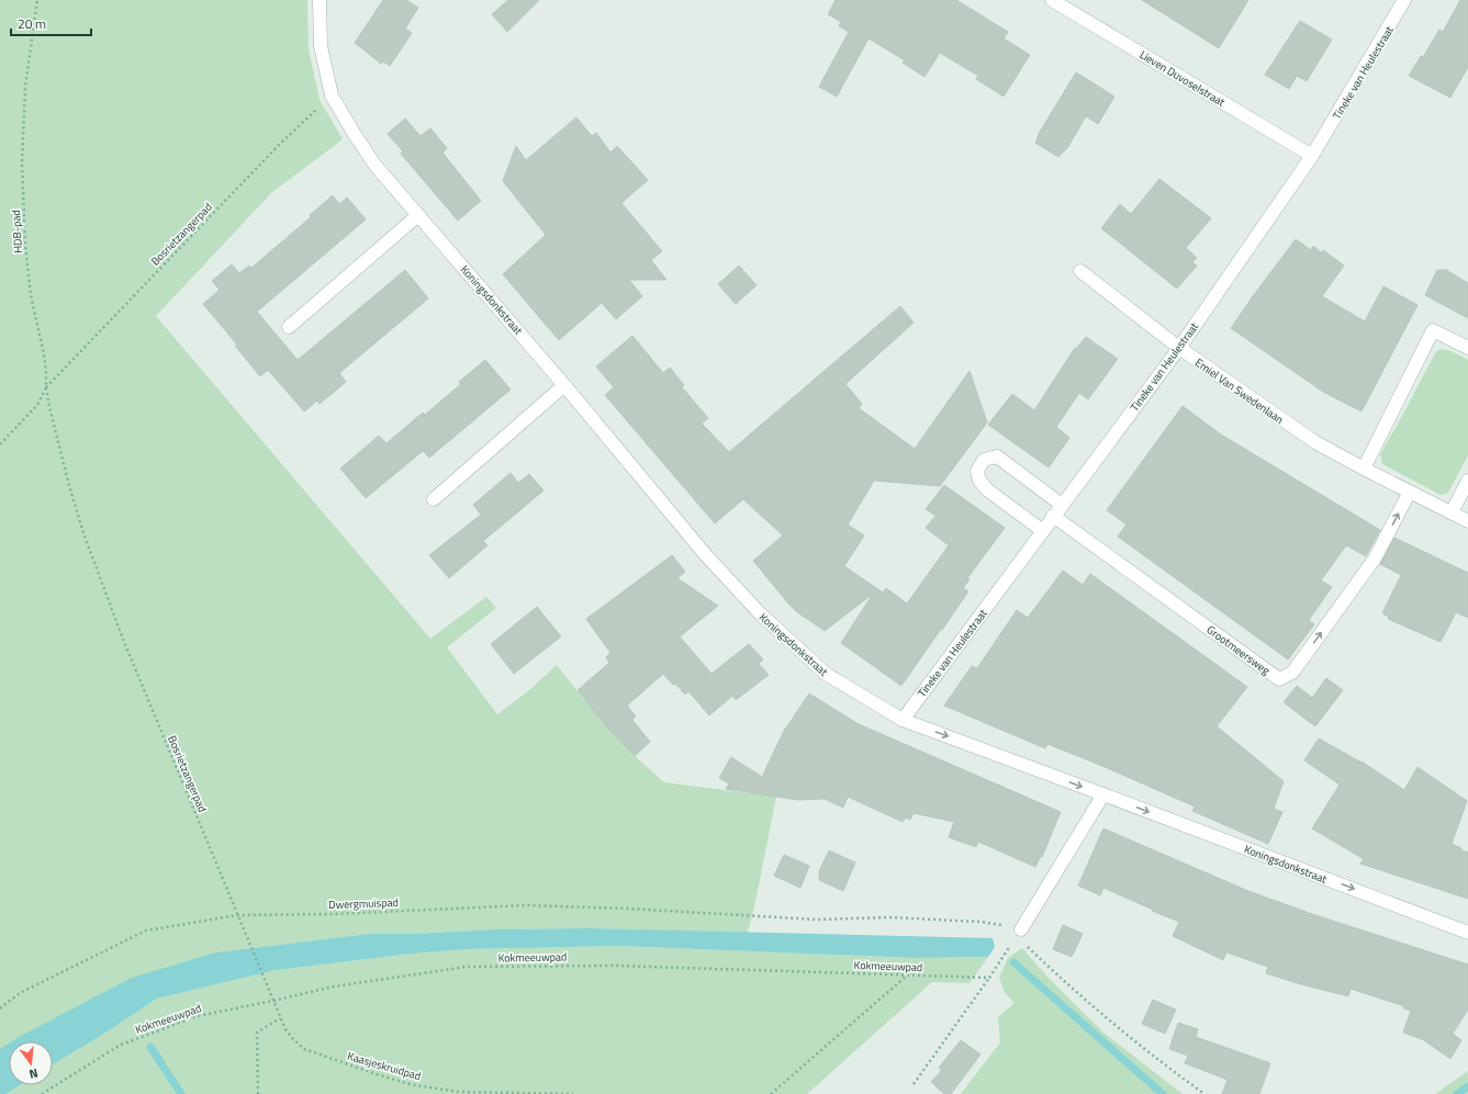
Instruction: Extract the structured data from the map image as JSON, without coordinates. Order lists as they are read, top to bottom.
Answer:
{
  "streets": {
    "street": [
      "Tineke van Heulestraat",
      "Lieven Duvoselstraat",
      "Koningsdonkstraat",
      "Emiel Van Swedenlaan",
      "Grootmeersweg"
    ],
    "path": [
      "HDB-pad",
      "Bosrietzangerpad",
      "Dwergmuispad",
      "Kokmeeuwpad",
      "Kaasjeskruidpad"
    ]
  },
  "crossings": [
    ["Tineke van Heulestraat", "Lieven Duvoselstraat"],
    ["Tineke van Heulestraat", "Koningsdonkstraat"],
    ["Tineke van Heulestraat", "Emiel Van Swedenlaan"],
    ["Tineke van Heulestraat", "Grootmeersweg"],
    ["HDB-pad", "Bosrietzangerpad"],
    ["Bosrietzangerpad", "Koningsdonkstraat"],
    ["Bosrietzangerpad", "Dwergmuispad"],
    ["Bosrietzangerpad", "Kaasjeskruidpad"],
    ["Emiel Van Swedenlaan", "Grootmeersweg"],
    ["Kokmeeuwpad", "Kaasjeskruidpad"]
  ],
  "one_way": ["Koningsdonkstraat"],
  "scale_bar": "20 m",
  "north": "bottom"
}
